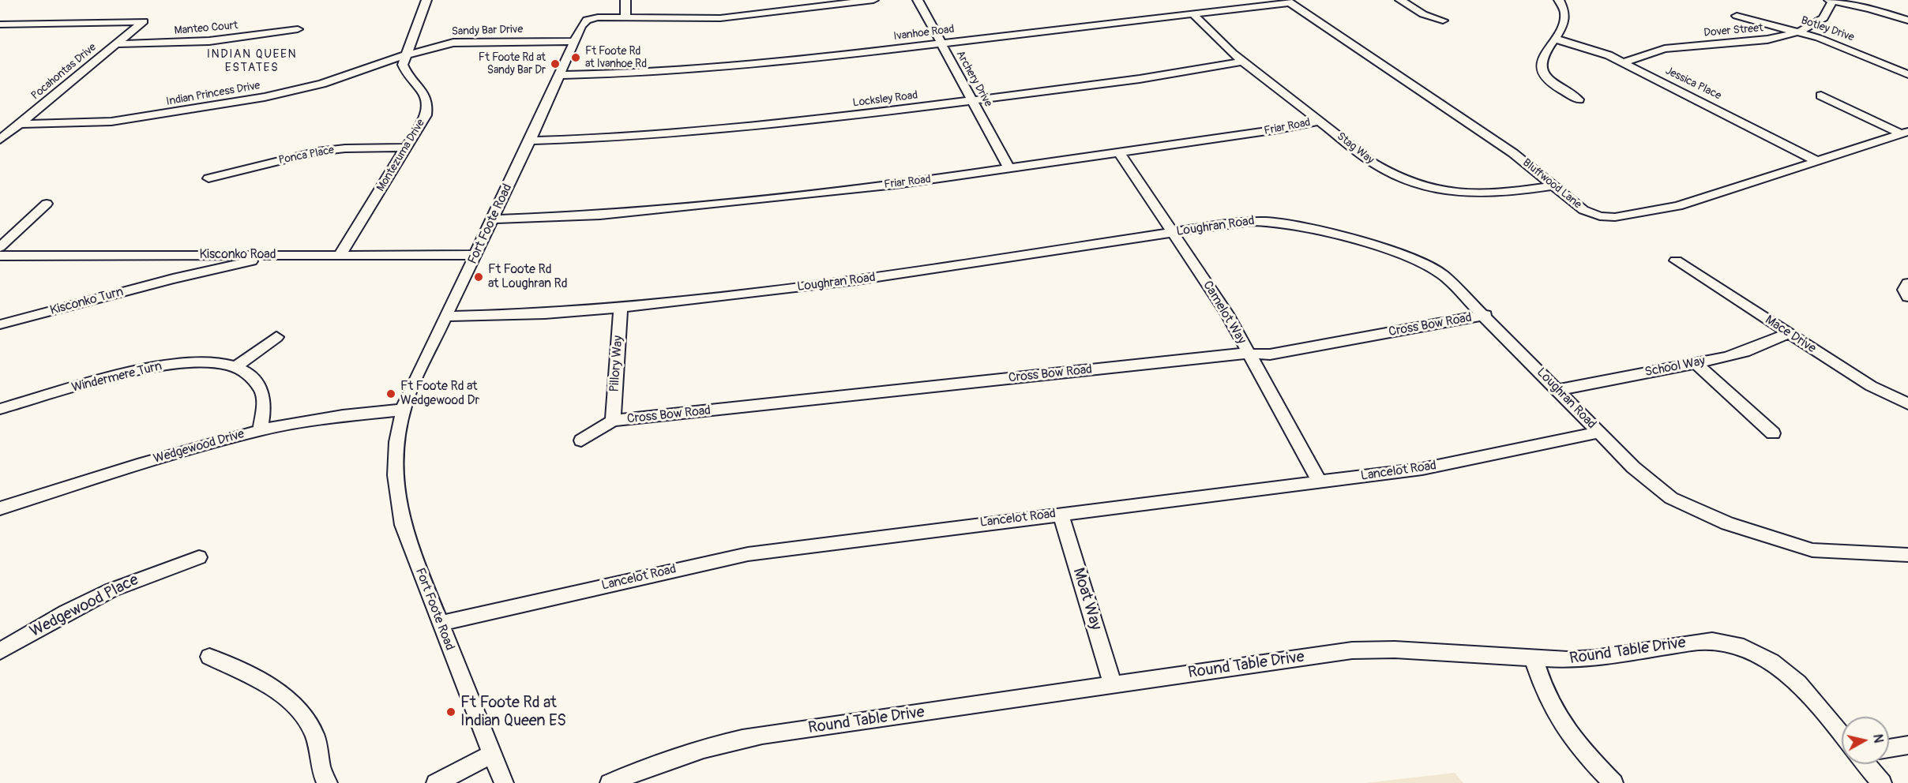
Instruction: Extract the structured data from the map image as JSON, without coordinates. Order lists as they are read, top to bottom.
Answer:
{
  "streets": {
    "street": [
      "Manteo Court",
      "Botley Drive",
      "Sandy Bar Drive",
      "Dover Street",
      "Ivanhoe Road",
      "Pocahontas Drive",
      "Archery Drive",
      "Jessica Place",
      "Indian Princess Drive",
      "Locksley Road",
      "Friar Road",
      "Stag Way",
      "Ponca Place",
      "Montezuma Drive",
      "Bluffwood Lane",
      "Fort Foote Road",
      "Loughran Road",
      "Kisconko Road",
      "Kisconko Turn",
      "Camelot Way",
      "Cross Bow Road",
      "Mace Drive",
      "Pillory Way",
      "School Way",
      "Windermere Turn",
      "Wedgewood Drive",
      "Lancelot Road",
      "Moat Way",
      "Wedgewood Place",
      "Round Table Drive"
    ]
  },
  "crossings": [
    ["Manteo Court", "Pocahontas Drive"],
    ["Botley Drive", "Dover Street"],
    ["Sandy Bar Drive", "Indian Princess Drive"],
    ["Sandy Bar Drive", "Montezuma Drive"],
    ["Sandy Bar Drive", "Fort Foote Road"],
    ["Dover Street", "Jessica Place"],
    ["Ivanhoe Road", "Archery Drive"],
    ["Ivanhoe Road", "Stag Way"],
    ["Ivanhoe Road", "Bluffwood Lane"],
    ["Ivanhoe Road", "Fort Foote Road"],
    ["Pocahontas Drive", "Indian Princess Drive"],
    ["Archery Drive", "Locksley Road"],
    ["Archery Drive", "Friar Road"],
    ["Jessica Place", "Bluffwood Lane"],
    ["Indian Princess Drive", "Montezuma Drive"],
    ["Locksley Road", "Stag Way"],
    ["Locksley Road", "Fort Foote Road"],
    ["Friar Road", "Stag Way"],
    ["Friar Road", "Fort Foote Road"],
    ["Friar Road", "Camelot Way"],
    ["Stag Way", "Bluffwood Lane"],
    ["Ponca Place", "Montezuma Drive"],
    ["Montezuma Drive", "Kisconko Road"],
    ["Fort Foote Road", "Loughran Road"],
    ["Fort Foote Road", "Kisconko Road"],
    ["Fort Foote Road", "Wedgewood Drive"],
    ["Fort Foote Road", "Lancelot Road"],
    ["Loughran Road", "Camelot Way"],
    ["Loughran Road", "Cross Bow Road"],
    ["Loughran Road", "Pillory Way"],
    ["Loughran Road", "School Way"],
    ["Loughran Road", "Lancelot Road"],
    ["Kisconko Road", "Kisconko Turn"],
    ["Camelot Way", "Cross Bow Road"],
    ["Camelot Way", "Lancelot Road"],
    ["Cross Bow Road", "Pillory Way"],
    ["Mace Drive", "School Way"],
    ["Windermere Turn", "Wedgewood Drive"],
    ["Lancelot Road", "Moat Way"],
    ["Moat Way", "Round Table Drive"]
  ],
  "districts": ["INDIAN QUEEN ESTATES"],
  "places": [
    "Ft Foote Rd at Ivanhoe Rd",
    "Ft Foote Rd at Sandy Bar Dr",
    "Ft Foote Rd at Loughran Rd",
    "Ft Foote Rd at Wedgewood Dr",
    "Ft Foote Rd at Indian Queen ES"
  ],
  "north": "right"
}
